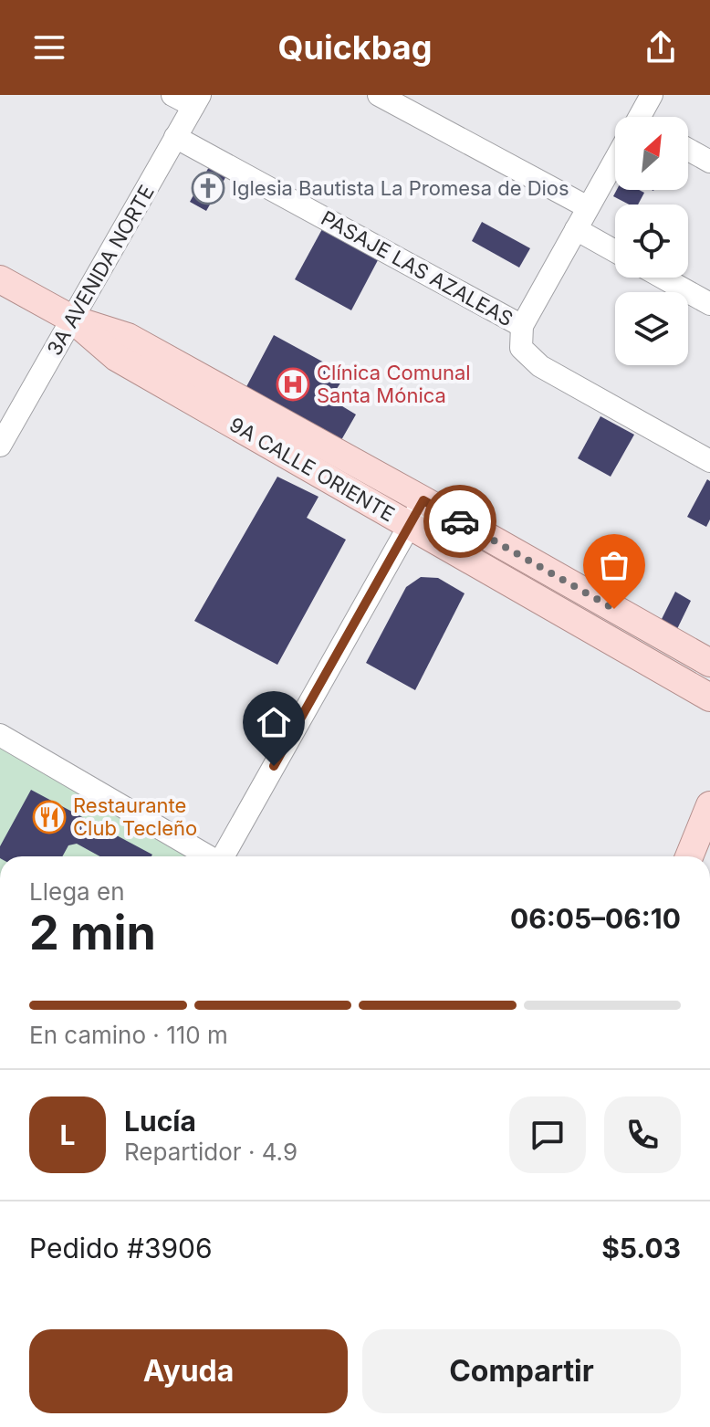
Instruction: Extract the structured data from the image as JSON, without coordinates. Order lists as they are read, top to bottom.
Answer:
{
  "streets": {
    "main road": ["9A CALLE ORIENTE"],
    "street": ["PASAJE LAS AZALEAS", "3A AVENIDA NORTE"]
  },
  "crossings": [
    ["PASAJE LAS AZALEAS", "3A AVENIDA NORTE"],
    ["3A AVENIDA NORTE", "9A CALLE ORIENTE"]
  ],
  "places": {
    "church": ["Iglesia Bautista La Promesa de Dios"],
    "hospital": ["Clínica Comunal Santa Mónica"],
    "restaurant": ["Restaurante Club Tecleño"]
  },
  "north": "top right",
  "page": {
    "header": "Quickbag",
    "heading": ["2 min", "Llega en", "06:05–06:10"],
    "panel": [
      "Lucía",
      "Repartidor · 4.9",
      "Pedido #3906",
      "$5.03"
    ],
    "bar": "En camino · 110 m",
    "round": "L",
    "buttons": ["Ayuda", "Compartir"]
  }
}
